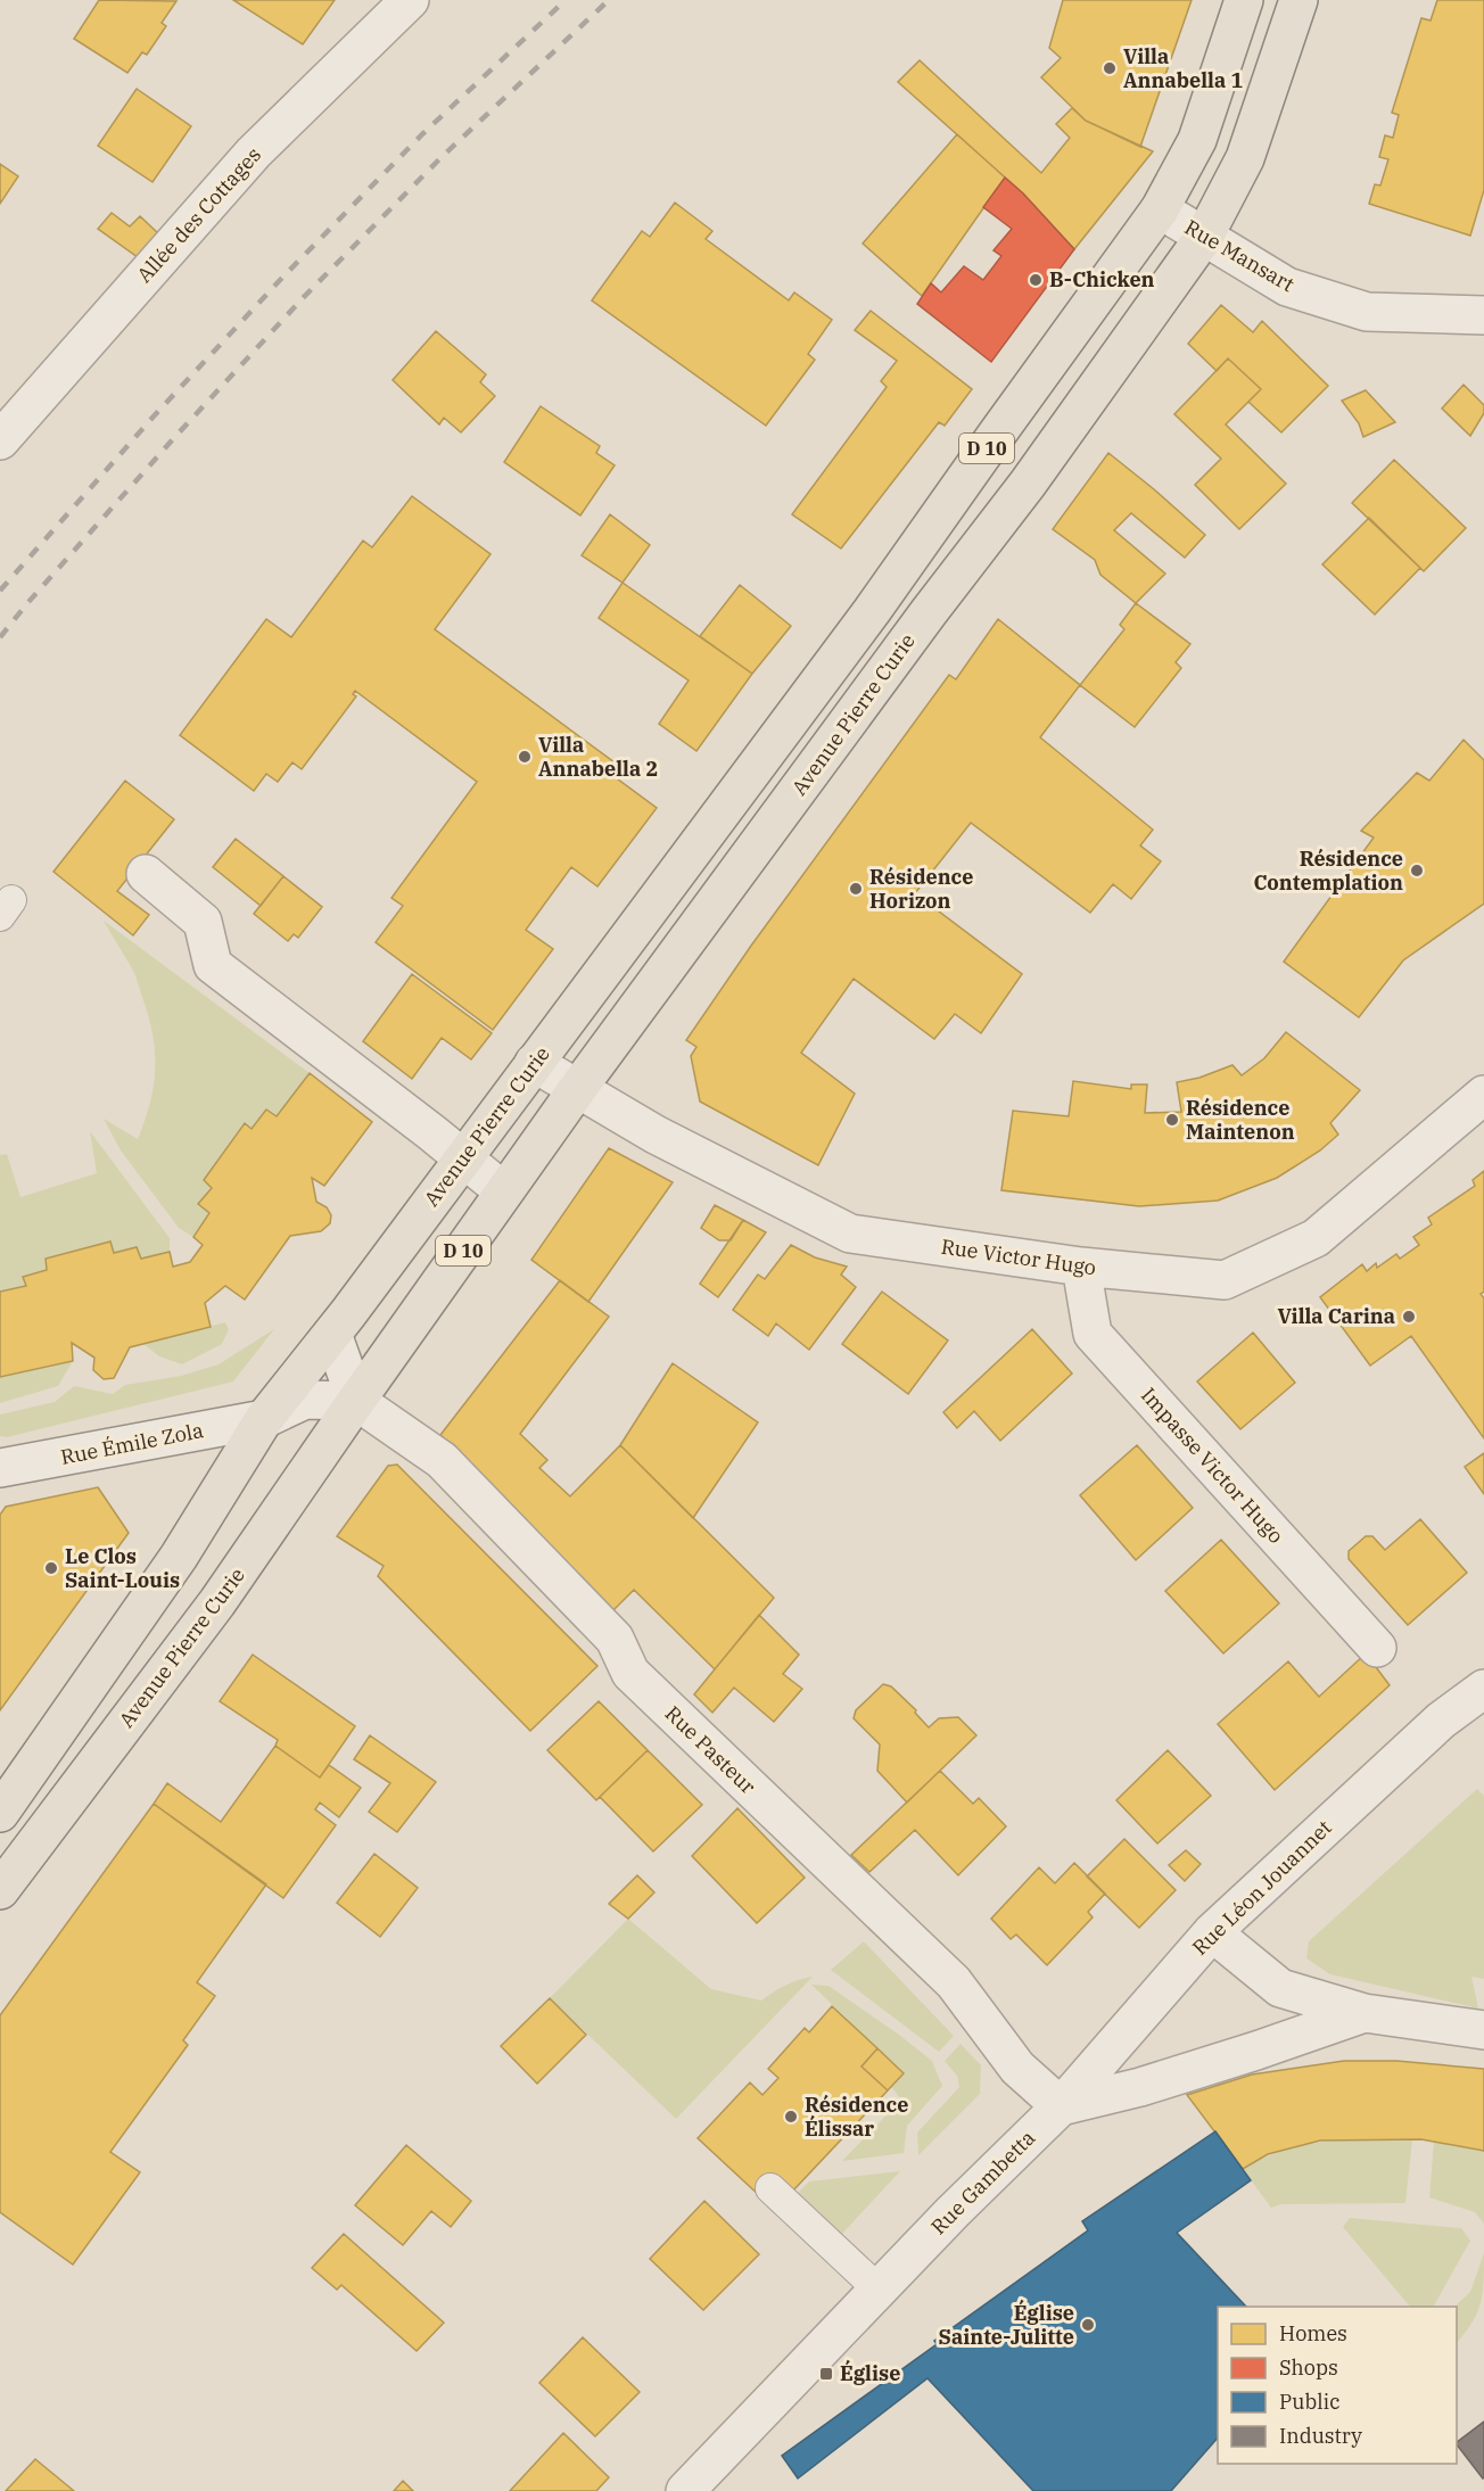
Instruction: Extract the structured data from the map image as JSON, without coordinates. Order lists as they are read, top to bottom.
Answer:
{
  "streets": {
    "main road": ["D 10", "Avenue Pierre Curie"],
    "street": [
      "Allée des Cottages",
      "Rue Mansart",
      "Rue Victor Hugo",
      "Rue Émile Zola",
      "Impasse Victor Hugo",
      "Rue Pasteur",
      "Rue Léon Jouannet",
      "Rue Gambetta"
    ]
  },
  "crossings": [
    ["Rue Mansart", "Avenue Pierre Curie"],
    ["Avenue Pierre Curie", "Rue Victor Hugo"],
    ["Avenue Pierre Curie", "Rue Émile Zola"],
    ["Avenue Pierre Curie", "Rue Pasteur"],
    ["Rue Victor Hugo", "Impasse Victor Hugo"],
    ["Rue Pasteur", "Rue Léon Jouannet"],
    ["Rue Pasteur", "Rue Gambetta"],
    ["Rue Léon Jouannet", "Rue Gambetta"]
  ],
  "places": {
    "other": [
      "Villa Annabella 1",
      "B-Chicken",
      "Villa Annabella 2",
      "Résidence Contemplation",
      "Résidence Horizon",
      "Résidence Maintenon",
      "Villa Carina",
      "Le Clos Saint-Louis",
      "Résidence Élissar",
      "Église Sainte-Julitte"
    ],
    "transit": ["Église"]
  },
  "legend": [
    "Homes",
    "Shops",
    "Public",
    "Industry"
  ]
}
